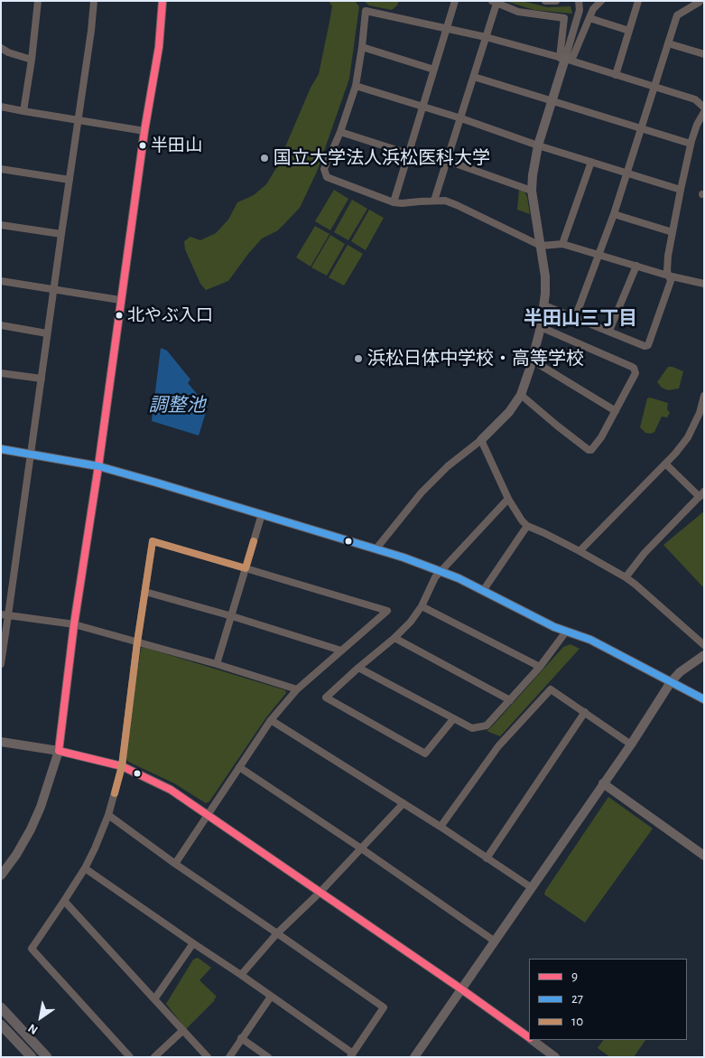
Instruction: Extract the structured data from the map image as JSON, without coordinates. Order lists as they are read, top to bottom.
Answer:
{
  "districts": ["半田山三丁目"],
  "water": ["調整池"],
  "places": [
    "半田山",
    "国立大学法人浜松医科大学",
    "北やぶ入口",
    "浜松日体中学校・高等学校"
  ],
  "lines": ["transit line 9", "transit line 27", "transit line 10"],
  "legend": ["9", "27", "10"],
  "north": "bottom left"
}
